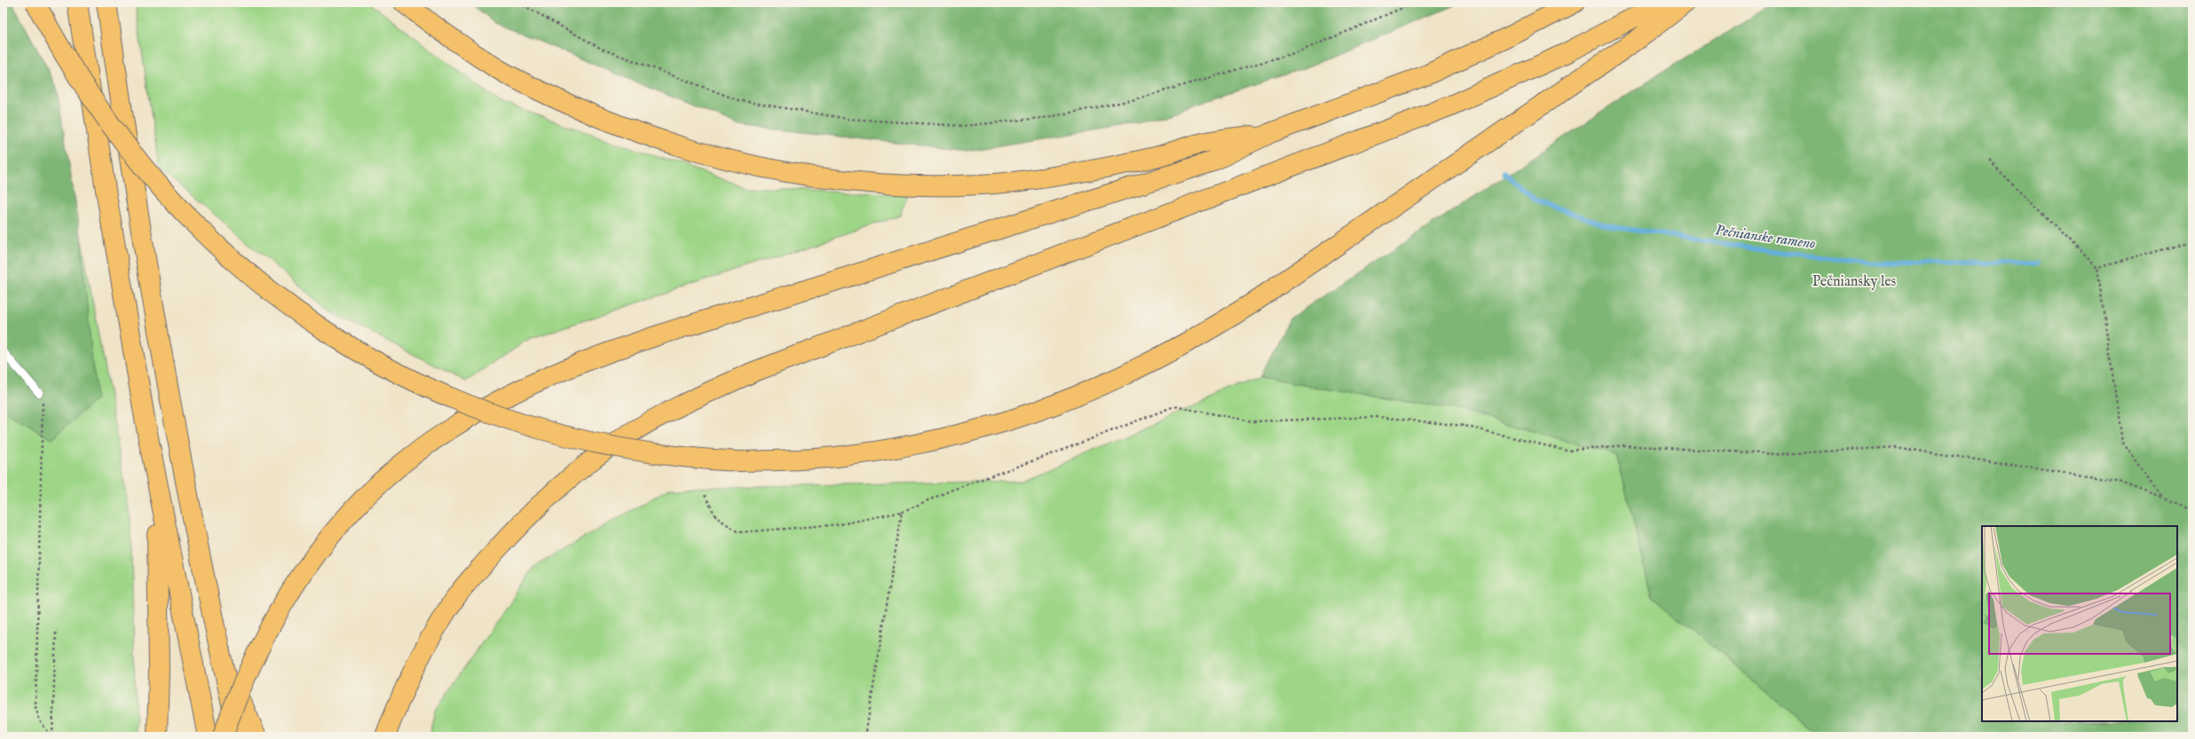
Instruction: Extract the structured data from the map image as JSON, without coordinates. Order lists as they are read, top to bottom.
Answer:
{
  "water": ["Pečnianske rameno"],
  "parks": ["Pečniansky les"]
}
